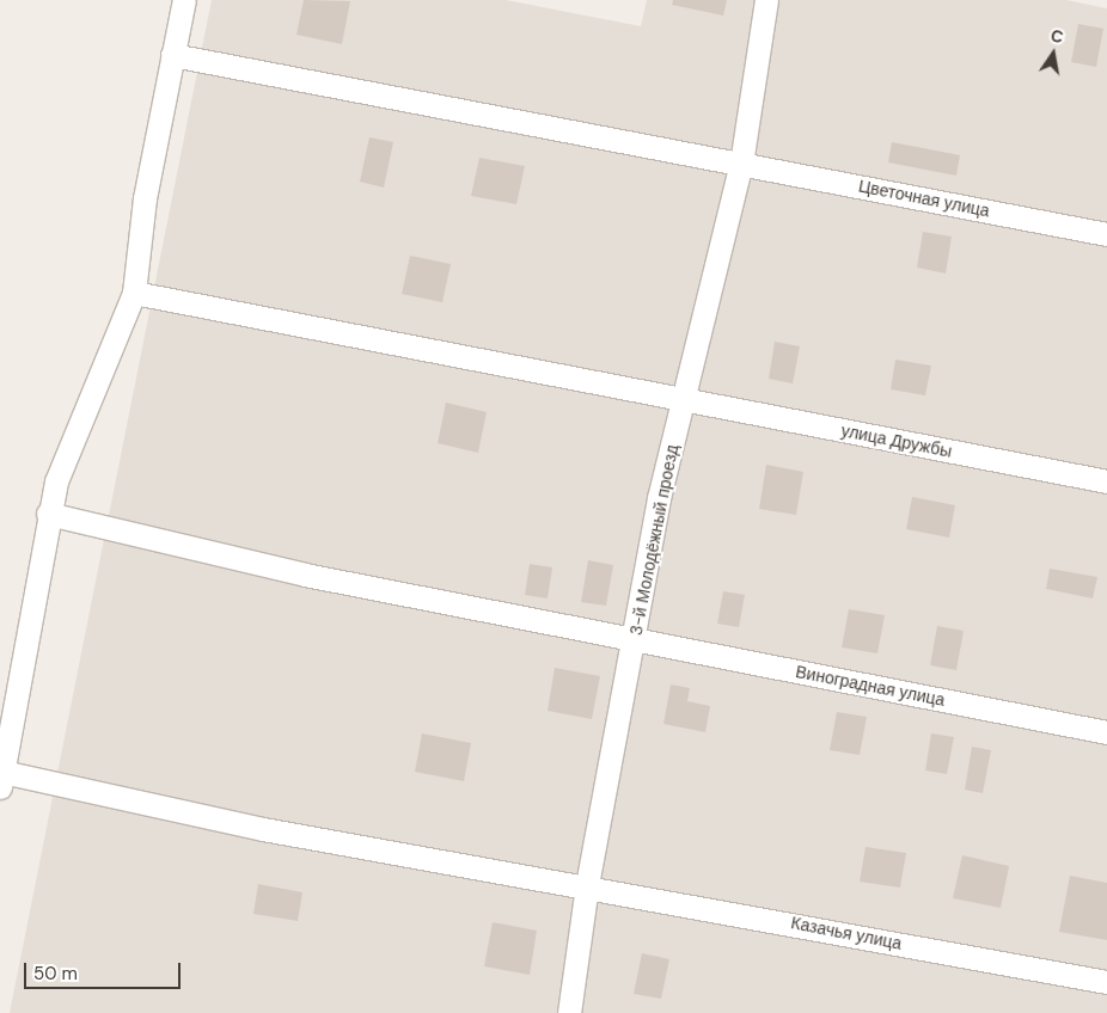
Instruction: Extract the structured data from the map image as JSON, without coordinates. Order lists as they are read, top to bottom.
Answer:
{
  "streets": {
    "street": [
      "Цветочная улица",
      "улица Дружбы",
      "3-й Молодёжный проезд",
      "Виноградная улица",
      "Казачья улица"
    ]
  },
  "crossings": [
    ["Цветочная улица", "3-й Молодёжный проезд"],
    ["улица Дружбы", "3-й Молодёжный проезд"],
    ["3-й Молодёжный проезд", "Виноградная улица"],
    ["3-й Молодёжный проезд", "Казачья улица"]
  ],
  "scale_bar": "50 m",
  "north": "top"
}
